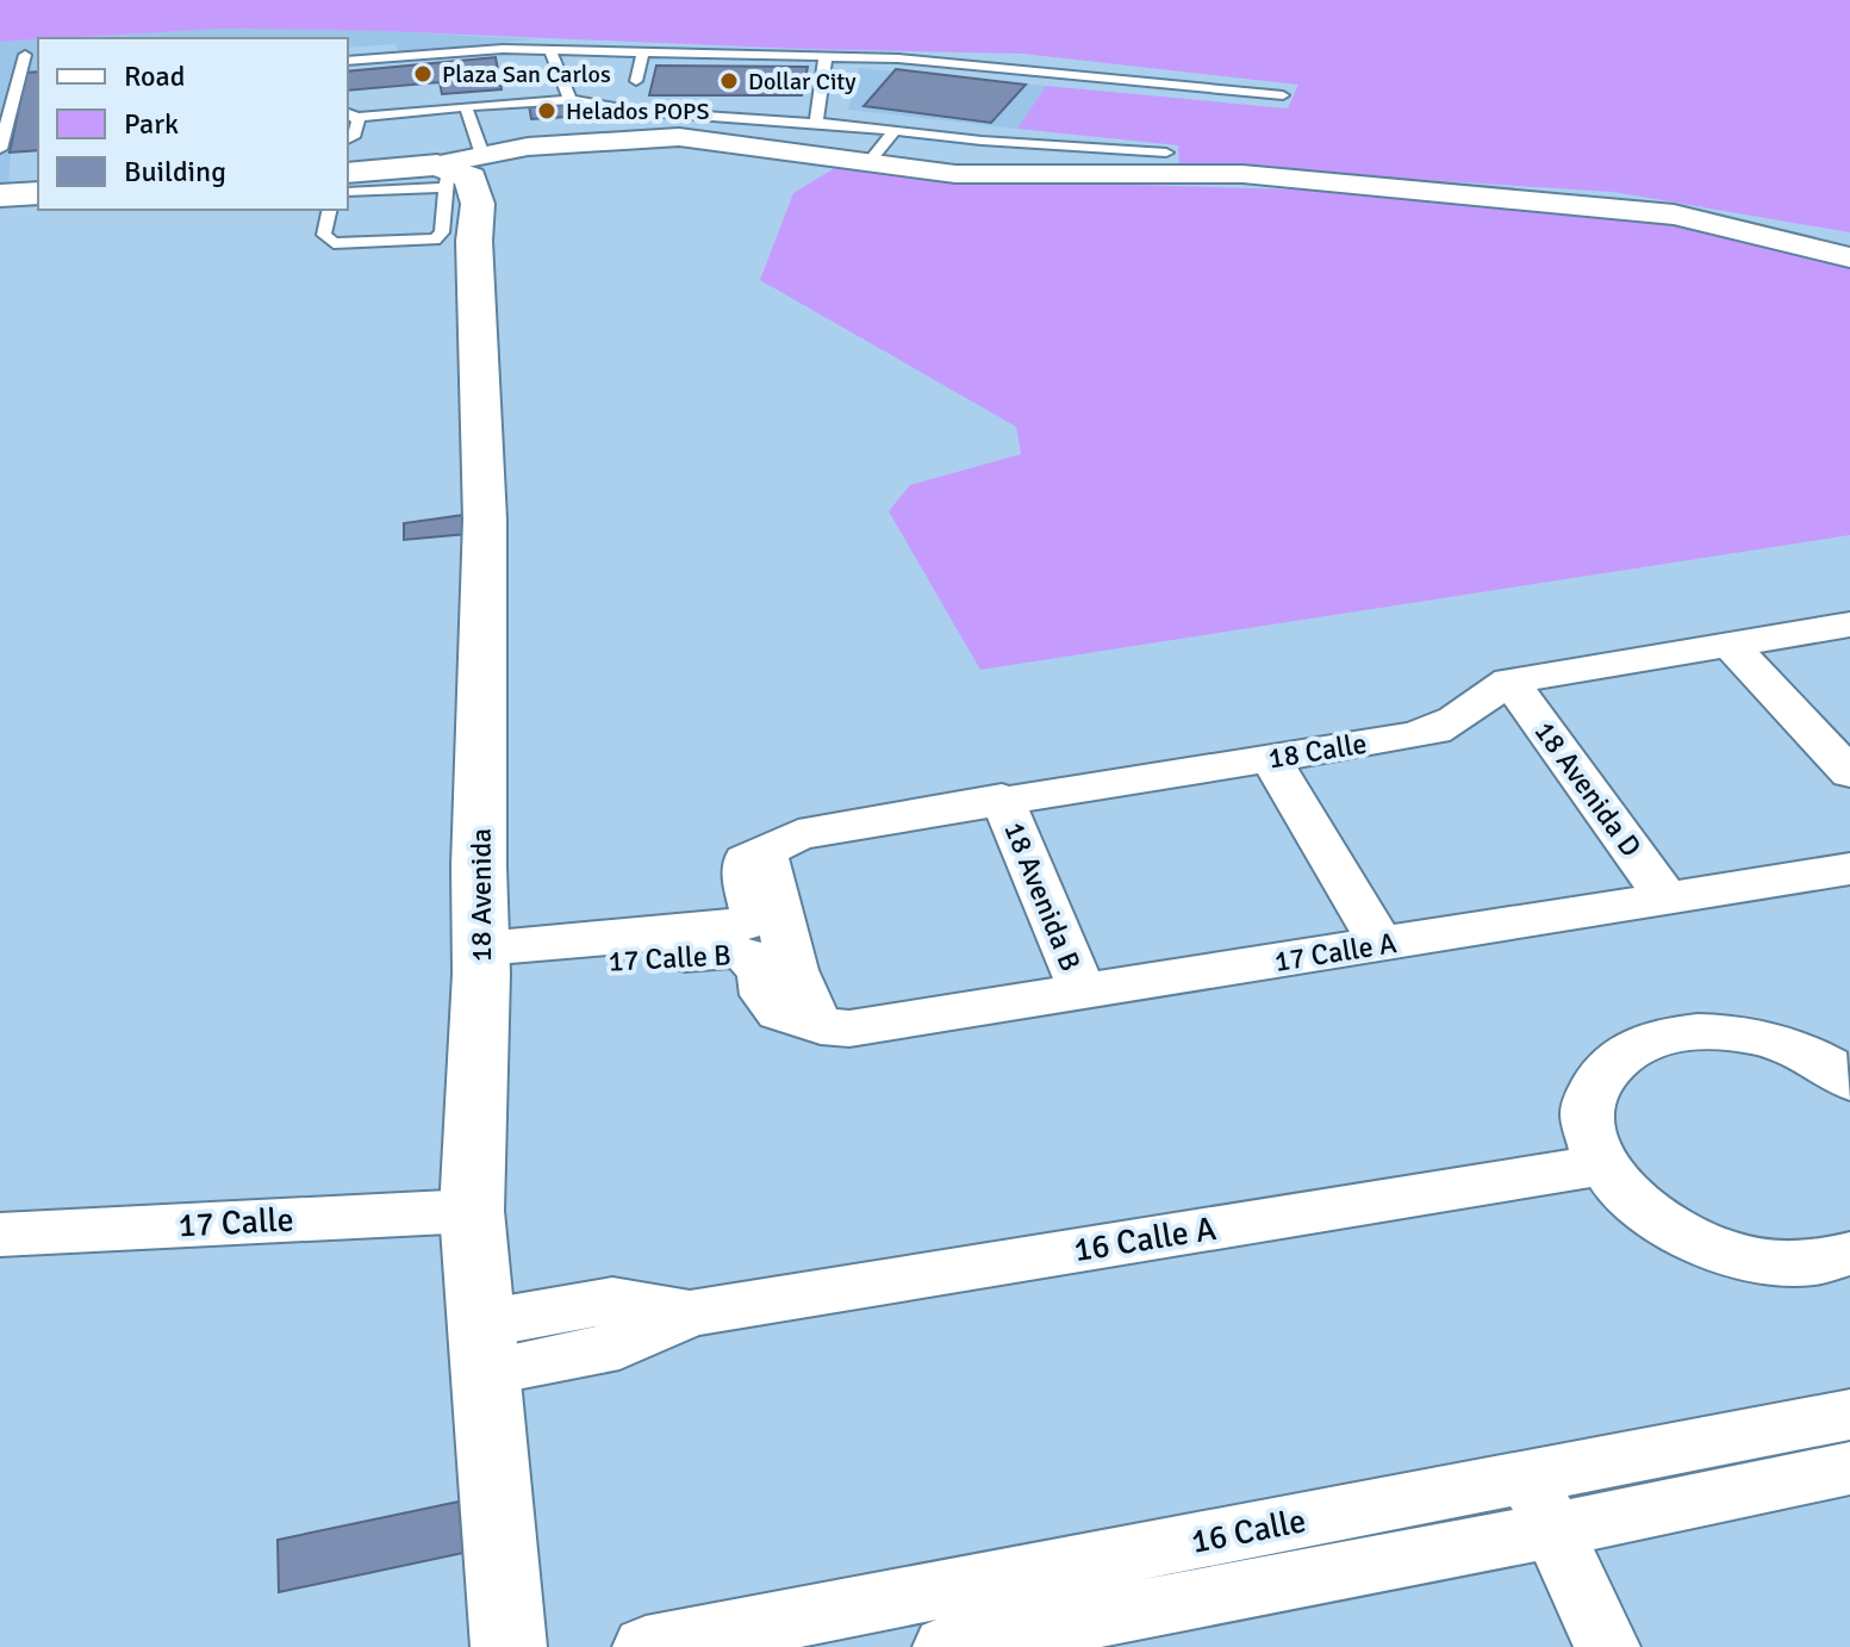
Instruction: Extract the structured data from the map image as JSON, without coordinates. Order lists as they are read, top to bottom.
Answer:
{
  "streets": {
    "street": [
      "18 Calle",
      "18 Avenida D",
      "18 Avenida",
      "18 Avenida B",
      "17 Calle A",
      "17 Calle B",
      "17 Calle",
      "16 Calle A",
      "16 Calle"
    ]
  },
  "crossings": [
    ["18 Calle", "18 Avenida D"],
    ["18 Calle", "18 Avenida B"],
    ["18 Calle", "17 Calle B"],
    ["18 Avenida D", "17 Calle A"],
    ["18 Avenida", "17 Calle B"],
    ["18 Avenida", "17 Calle"],
    ["18 Avenida", "16 Calle A"],
    ["18 Avenida B", "17 Calle A"],
    ["17 Calle A", "17 Calle B"]
  ],
  "places": ["Plaza San Carlos", "Dollar City", "Helados POPS"],
  "legend": ["Road", "Park", "Building"]
}
